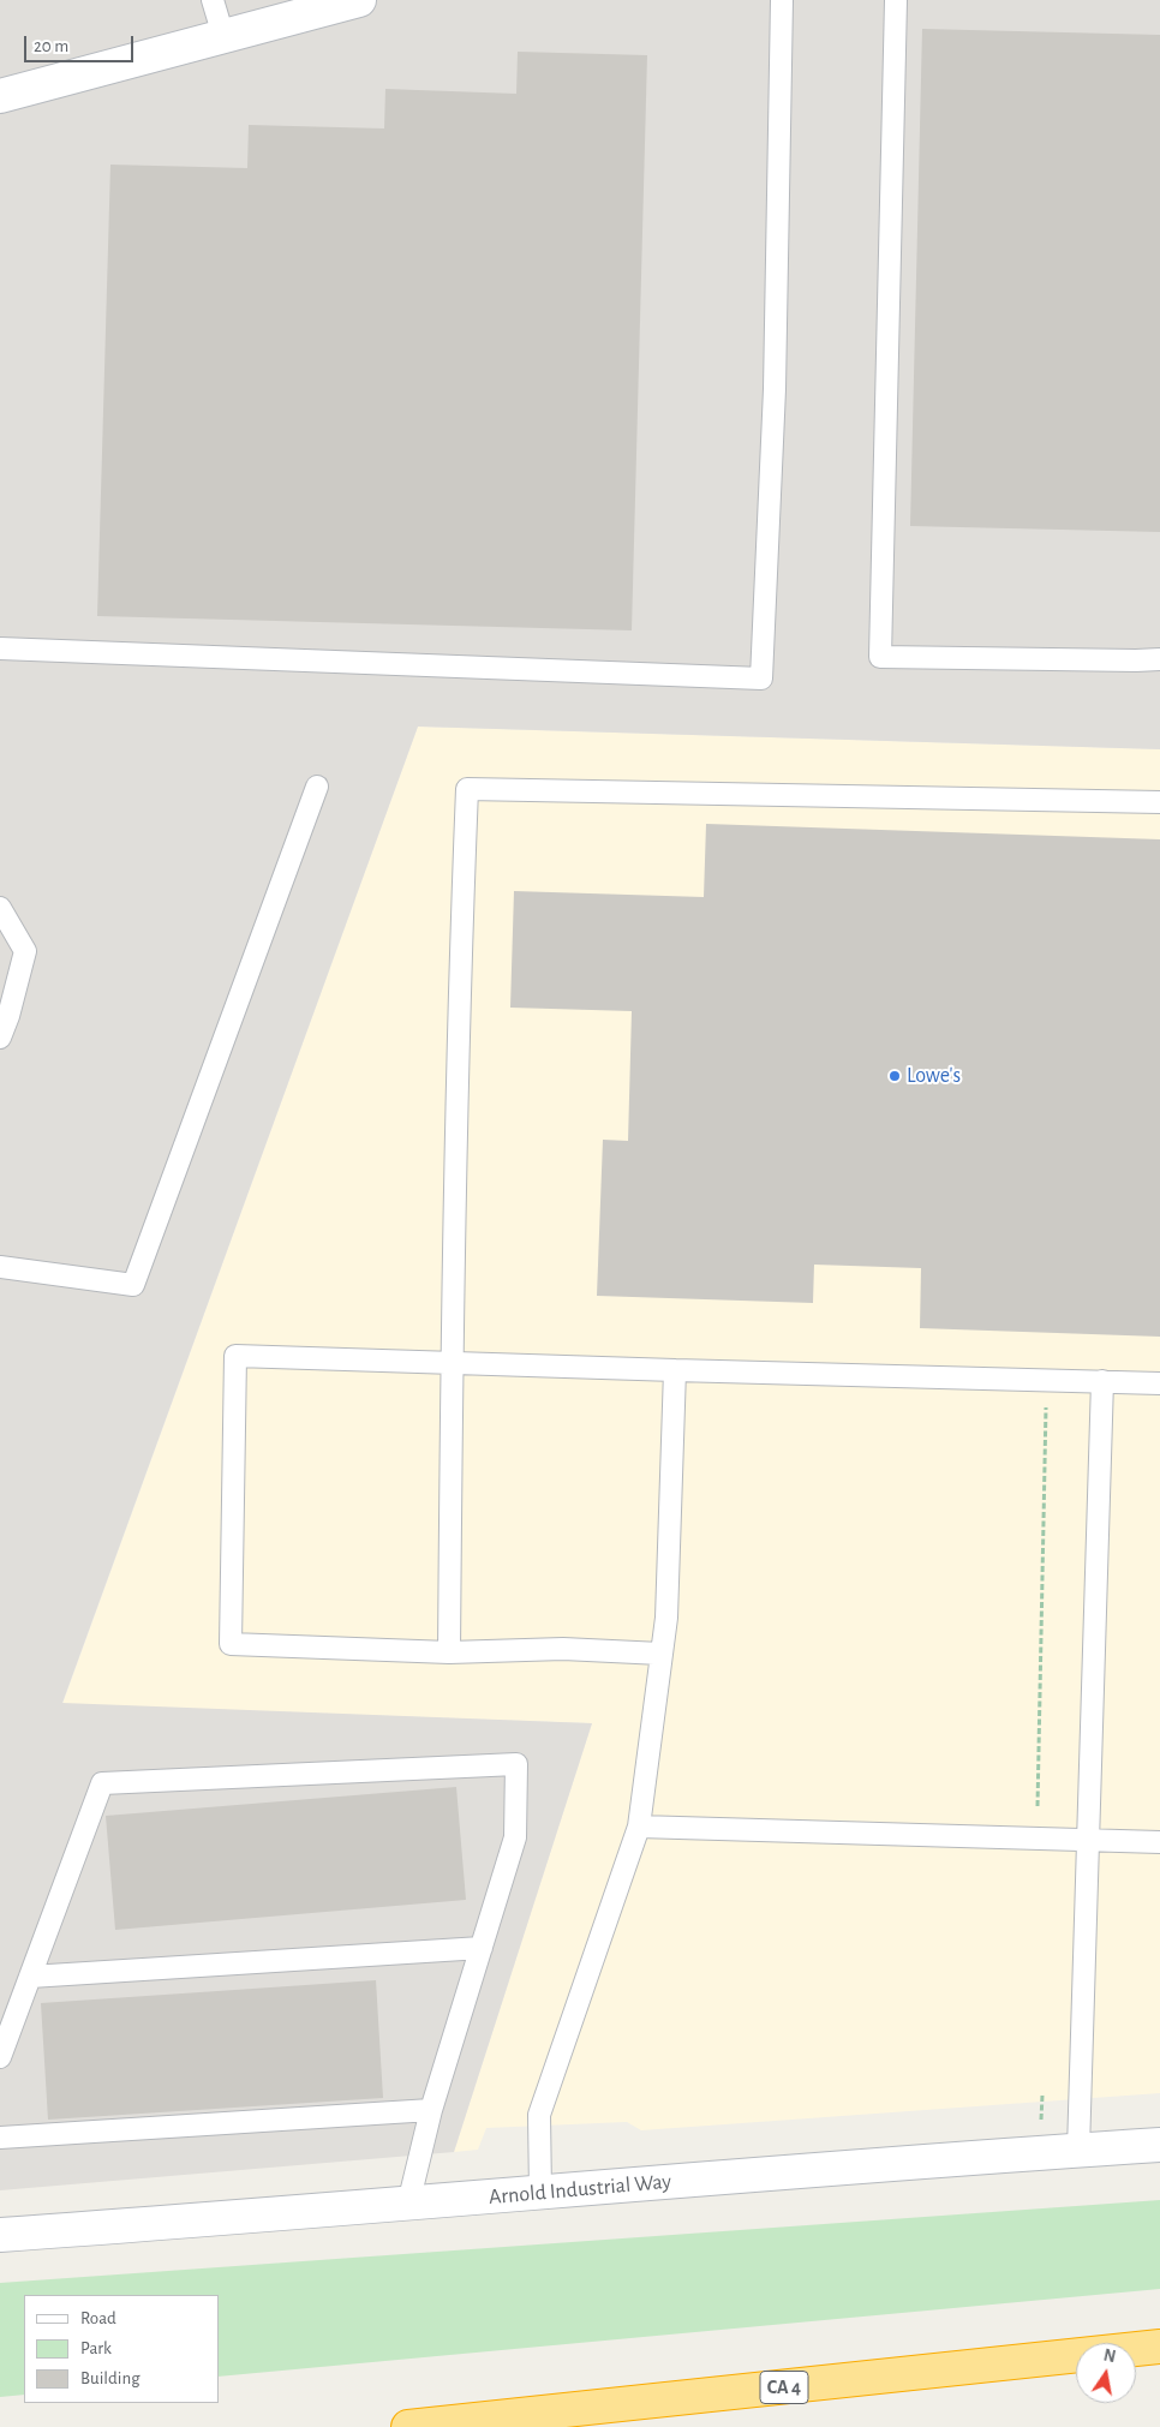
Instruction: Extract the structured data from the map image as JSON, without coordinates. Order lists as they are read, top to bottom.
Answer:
{
  "streets": {
    "highway": ["CA 4"],
    "street": ["Arnold Industrial Way"]
  },
  "places": ["Lowe's"],
  "legend": ["Road", "Park", "Building"],
  "scale_bar": "20 m",
  "north": "top"
}
